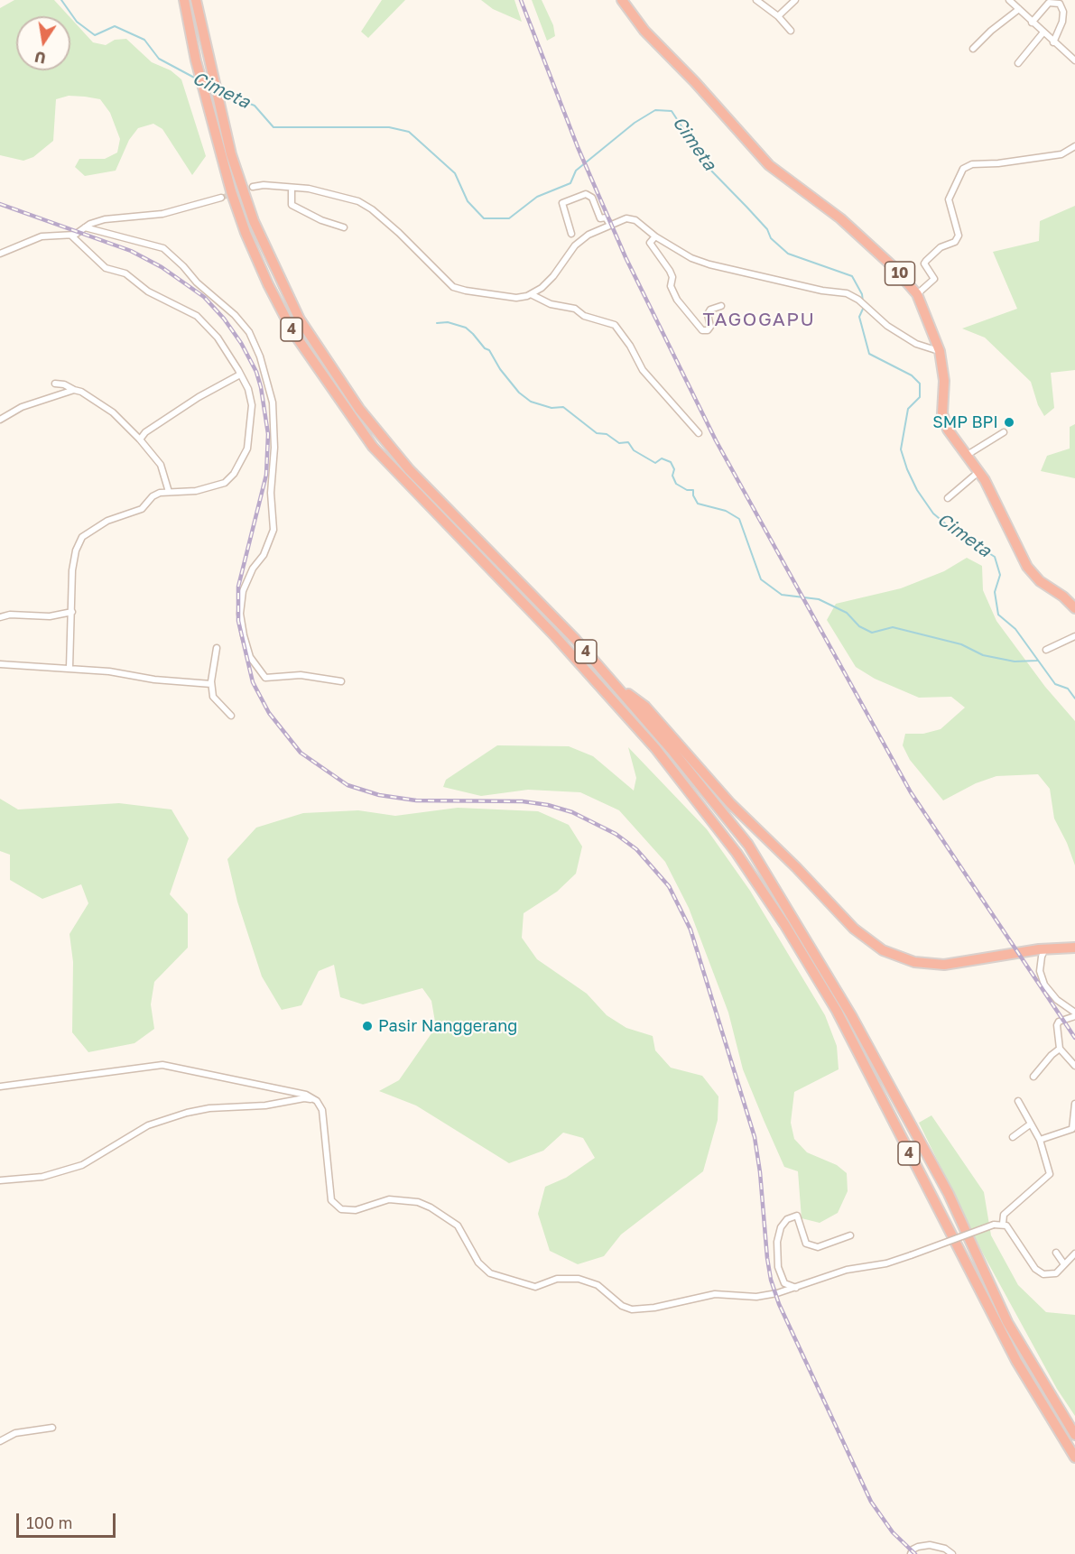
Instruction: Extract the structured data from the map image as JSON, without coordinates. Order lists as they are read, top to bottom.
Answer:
{
  "streets": {
    "highway": ["10", "4"]
  },
  "districts": ["TAGOGAPU"],
  "water": ["Cimeta"],
  "places": ["SMP BPI", "Pasir Nanggerang"],
  "scale_bar": "100 m",
  "north": "bottom"
}
